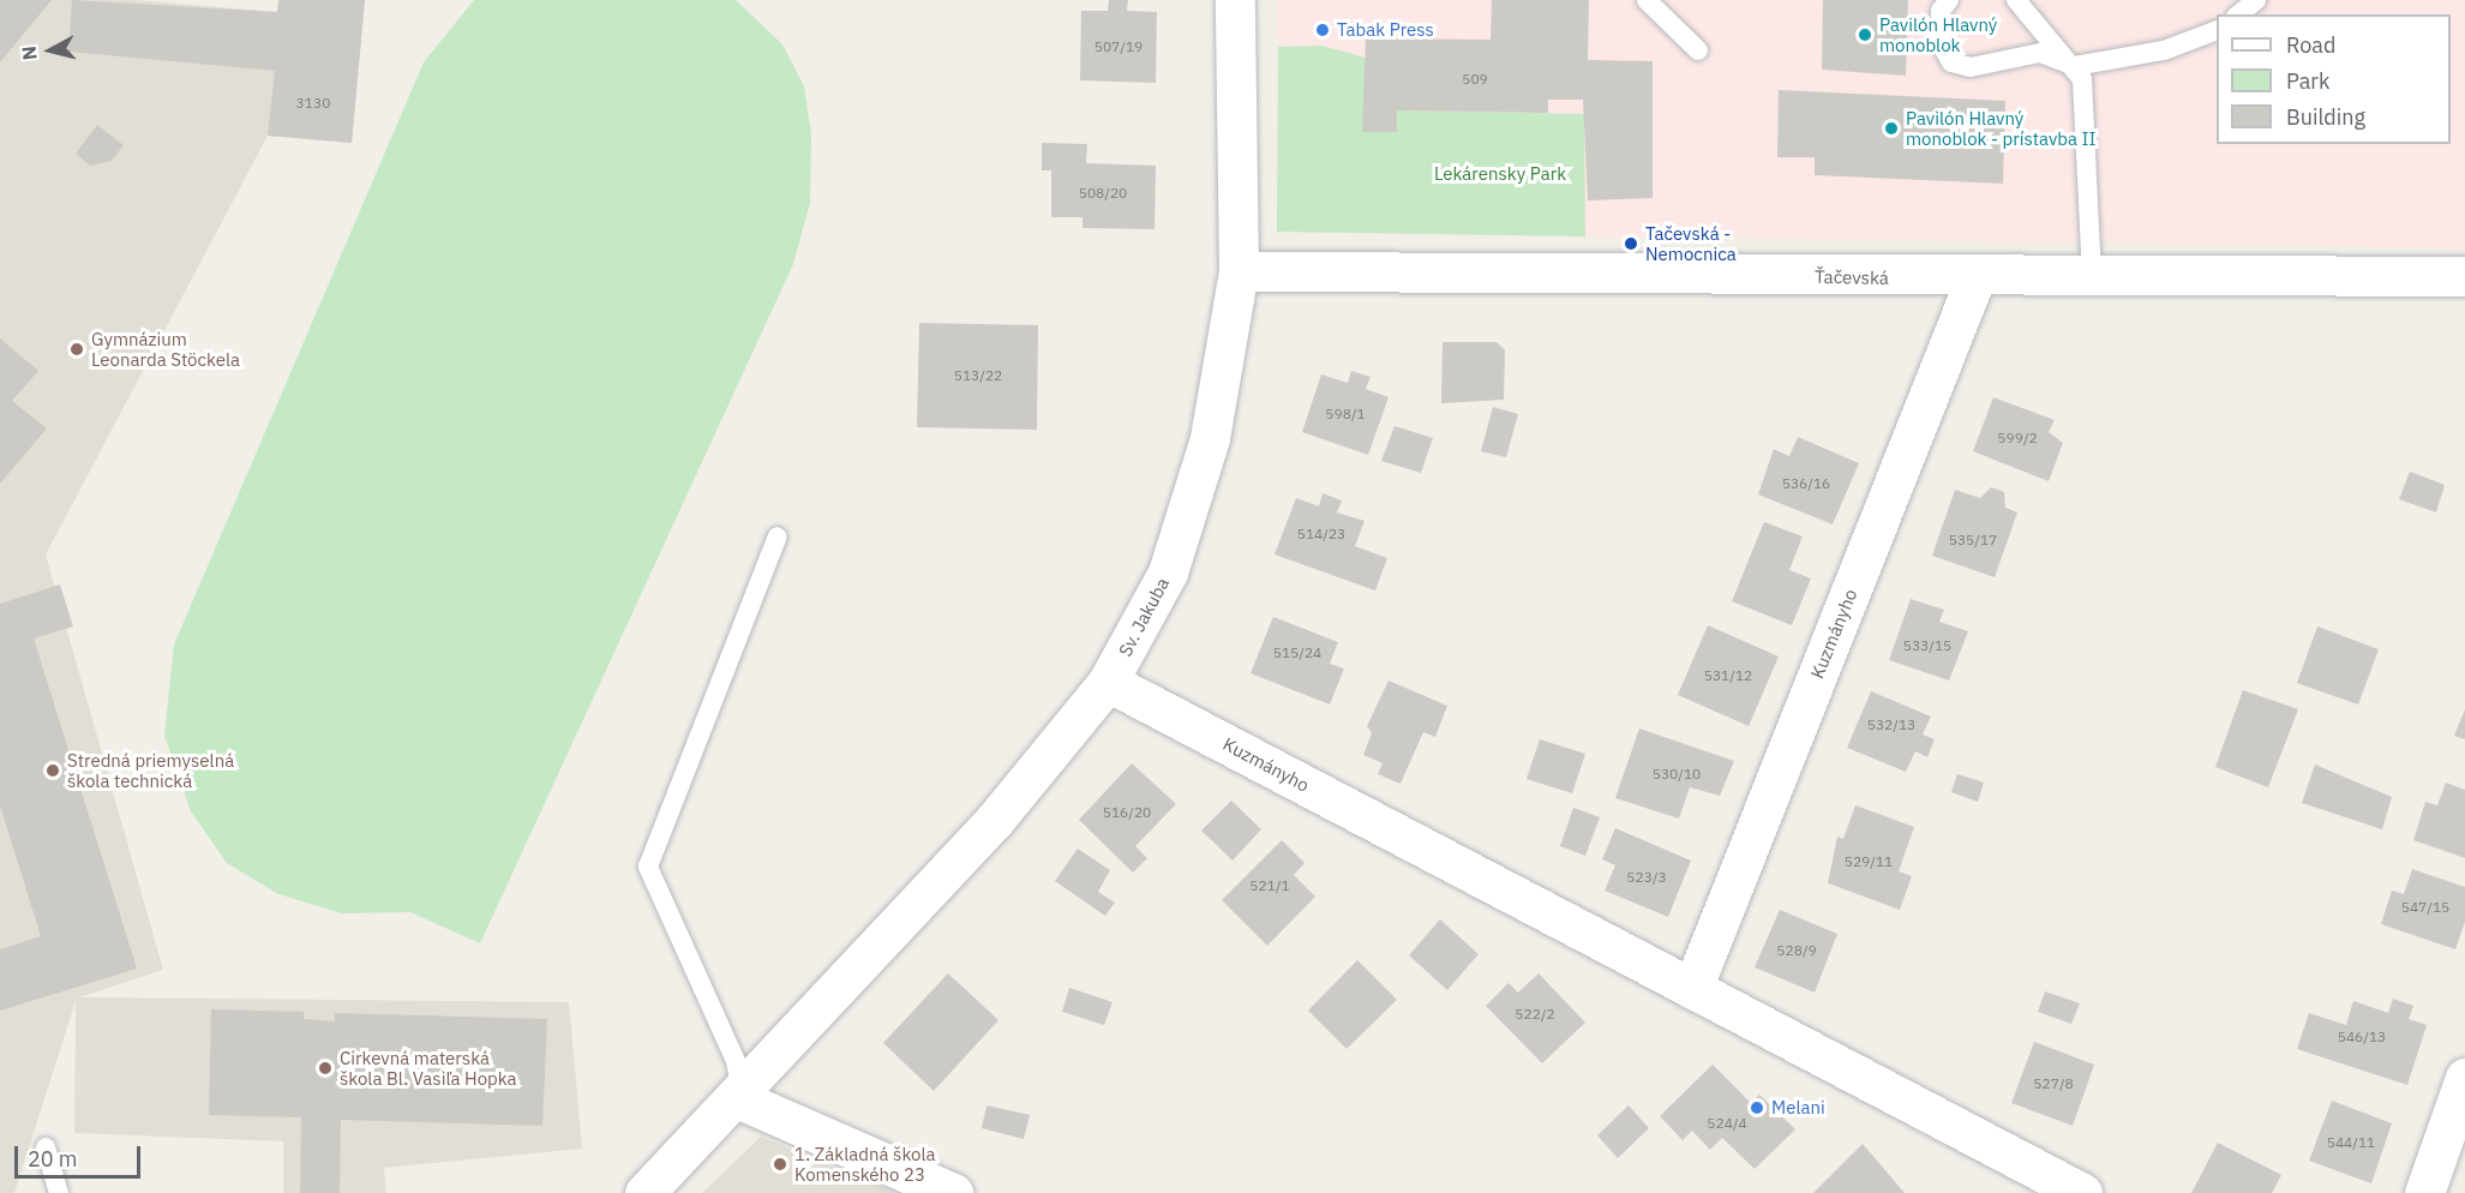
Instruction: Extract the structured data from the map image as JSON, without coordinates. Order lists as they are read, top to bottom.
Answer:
{
  "streets": {
    "street": ["Ťačevská", "Sv. Jakuba", "Kuzmányho"]
  },
  "crossings": [
    ["Ťačevská", "Sv. Jakuba"],
    ["Ťačevská", "Kuzmányho"],
    ["Sv. Jakuba", "Kuzmányho"]
  ],
  "parks": ["Lekárensky Park"],
  "places": [
    "Tabak Press",
    "Pavilón Hlavný monoblok",
    "Pavilón Hlavný monoblok - prístavba II",
    "Tačevská - Nemocnica",
    "Gymnázium Leonarda Stöckela",
    "Stredná priemyselná škola technická",
    "Cirkevná materská škola Bl. Vasiľa Hopka",
    "Melani",
    "1. Základná škola Komenského 23"
  ],
  "house_numbers": [
    "507/19",
    "509",
    "3130",
    "508/20",
    "513/22",
    "598/1",
    "599/2",
    "536/16",
    "514/23",
    "535/17",
    "533/15",
    "515/24",
    "531/12",
    "532/13",
    "530/10",
    "516/20",
    "529/11",
    "523/3",
    "521/1",
    "547/15",
    "528/9",
    "522/2",
    "546/13",
    "527/8",
    "524/4",
    "544/11"
  ],
  "legend": ["Road", "Park", "Building"],
  "scale_bar": "20 m",
  "north": "left"
}
